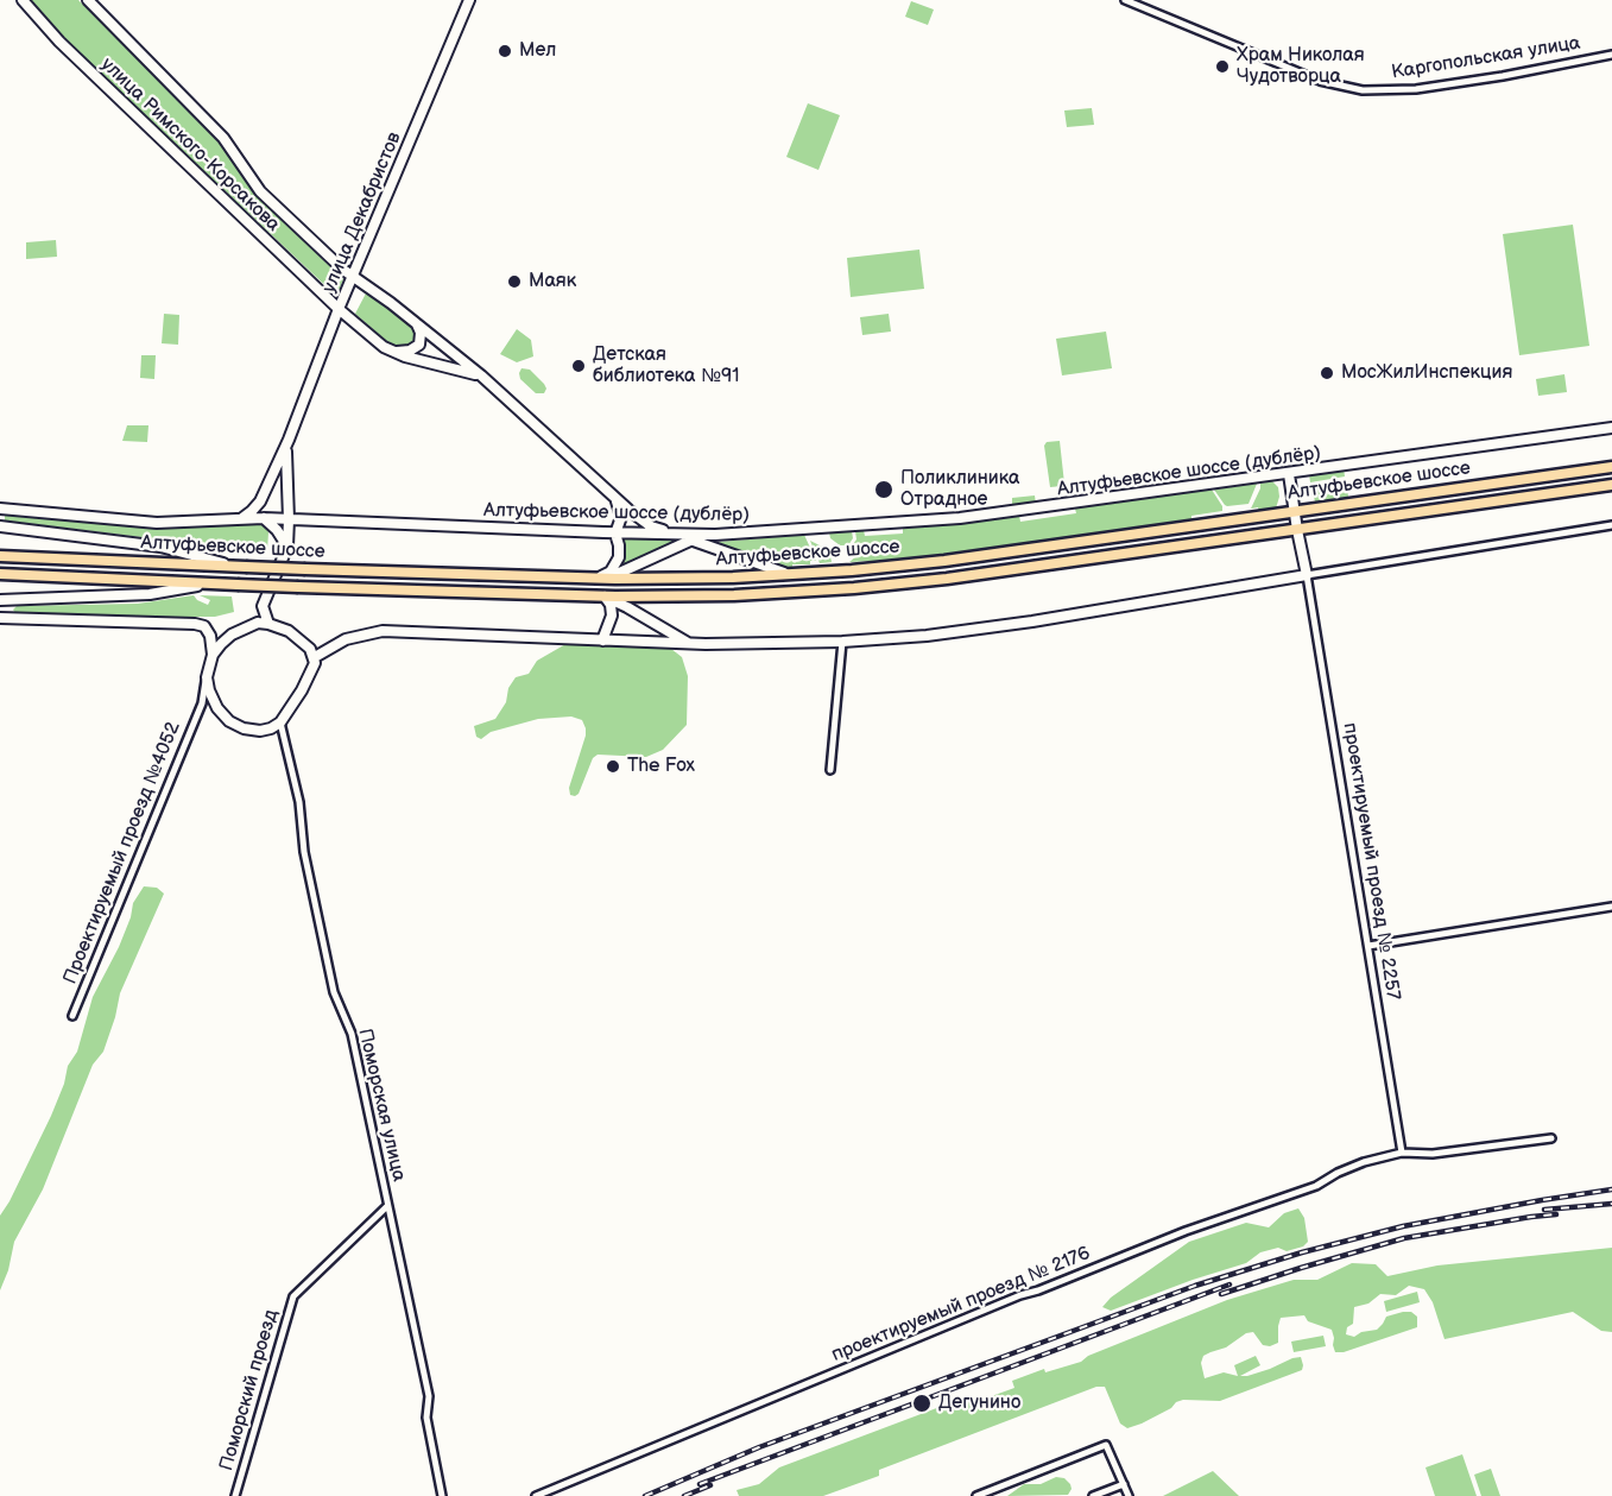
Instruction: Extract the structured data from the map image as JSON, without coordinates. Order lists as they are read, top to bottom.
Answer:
{
  "streets": {
    "main road": [
      "улица Римского-Корсакова",
      "улица Декабристов",
      "Алтуфьевское шоссе (дублёр)",
      "Алтуфьевское шоссе"
    ],
    "street": [
      "Каргопольская улица",
      "Проектируемый проезд №4052",
      "проектируемый проезд № 2257",
      "Поморская улица",
      "проектируемый проезд № 2176",
      "Поморский проезд"
    ]
  },
  "crossings": [
    ["улица Римского-Корсакова", "улица Декабристов"],
    ["улица Римского-Корсакова", "Алтуфьевское шоссе (дублёр)"],
    ["улица Декабристов", "Алтуфьевское шоссе (дублёр)"],
    ["Проектируемый проезд №4052", "Поморская улица"],
    ["проектируемый проезд № 2257", "проектируемый проезд № 2176"],
    ["Поморская улица", "Поморский проезд"]
  ],
  "places": [
    "Мел",
    "Храм Николая Чудотворца",
    "Маяк",
    "Детская библиотека №91",
    "МосЖилИнспекция",
    "Поликлиника Отрадное",
    "The Fox",
    "Дегунино"
  ]
}
